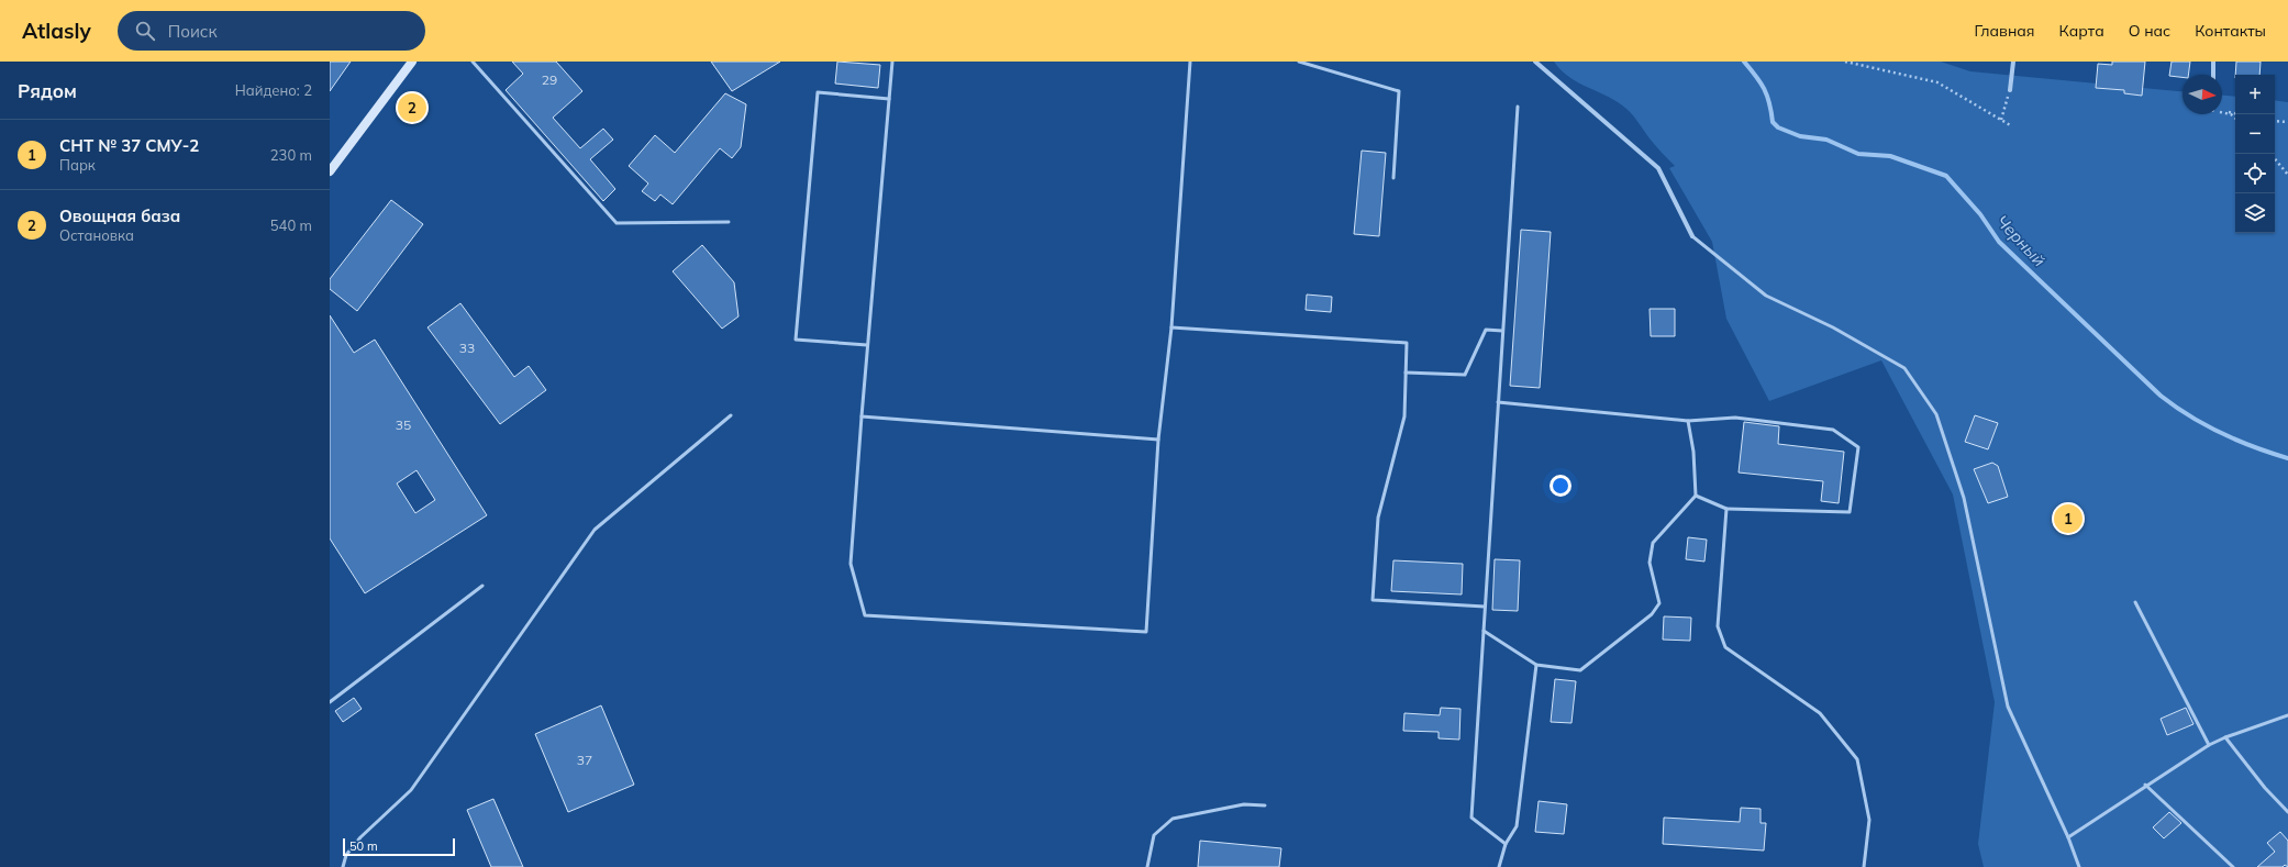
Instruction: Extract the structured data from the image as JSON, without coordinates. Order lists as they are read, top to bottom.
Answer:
{
  "water": ["Черный"],
  "house_numbers": [
    "29",
    "33",
    "35",
    "37"
  ],
  "scale_bar": "50 m",
  "north": "right",
  "page": {
    "header": "Atlasly",
    "search": "Поиск",
    "nav": [
      "Главная",
      "Карта",
      "О нас",
      "Контакты"
    ],
    "heading": ["Рядом", "Найдено: 2"],
    "map_buttons": ["+", "−"],
    "pins": ["2", "1"],
    "list": [
      {
        "mark": "1",
        "name": "СНТ № 37 СМУ-2",
        "note": "Парк",
        "value": "230 m"
      },
      {
        "mark": "2",
        "name": "Овощная база",
        "note": "Остановка",
        "value": "540 m"
      }
    ],
    "scale": "50 m"
  }
}
